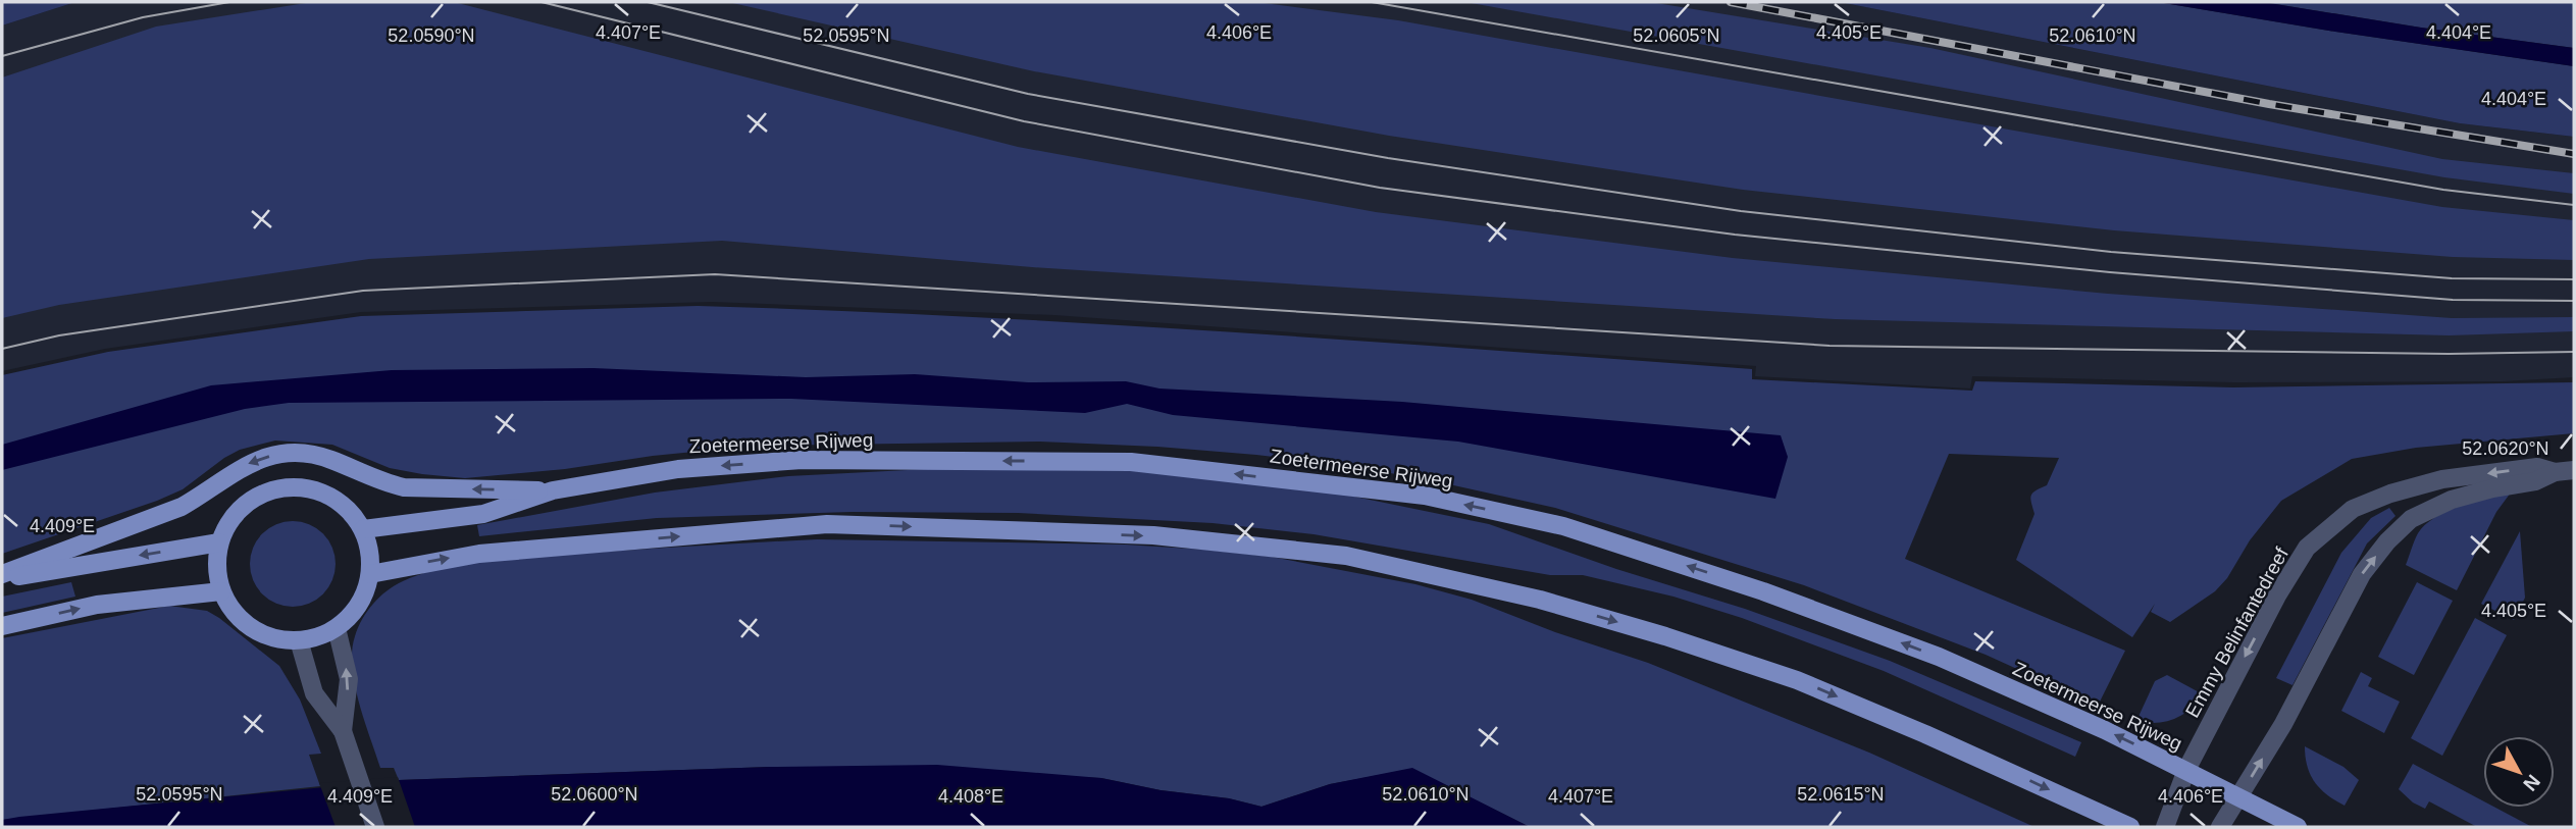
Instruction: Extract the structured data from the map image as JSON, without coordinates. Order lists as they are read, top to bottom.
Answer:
{
  "streets": {
    "main road": ["Zoetermeerse Rijweg"],
    "street": ["Emmy Belinfantedreef"]
  },
  "crossings": [
    ["Zoetermeerse Rijweg", "Emmy Belinfantedreef"]
  ],
  "north": "bottom right",
  "coordinates": [
    "4.407°E",
    "4.406°E",
    "4.404°E",
    "4.405°E",
    "52.0590°N",
    "52.0595°N",
    "52.0605°N",
    "52.0610°N",
    "52.0620°N",
    "4.409°E",
    "52.0600°N",
    "52.0615°N",
    "4.408°E"
  ]
}
